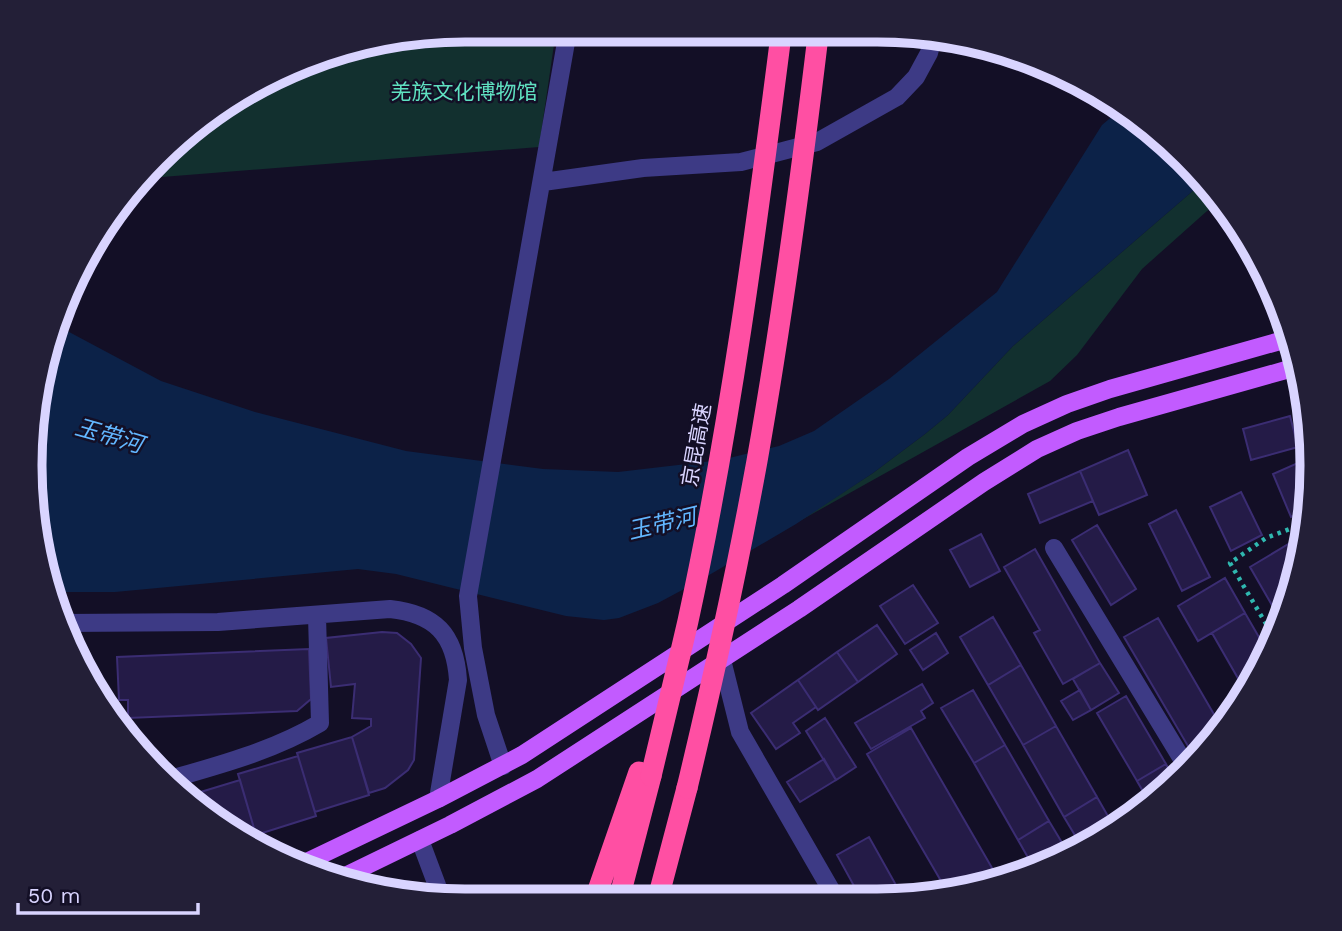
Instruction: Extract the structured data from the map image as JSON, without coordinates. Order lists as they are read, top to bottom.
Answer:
{
  "streets": {
    "highway": ["京昆高速"]
  },
  "water": ["玉带河"],
  "parks": ["羌族文化博物馆"],
  "scale_bar": "50 m"
}
